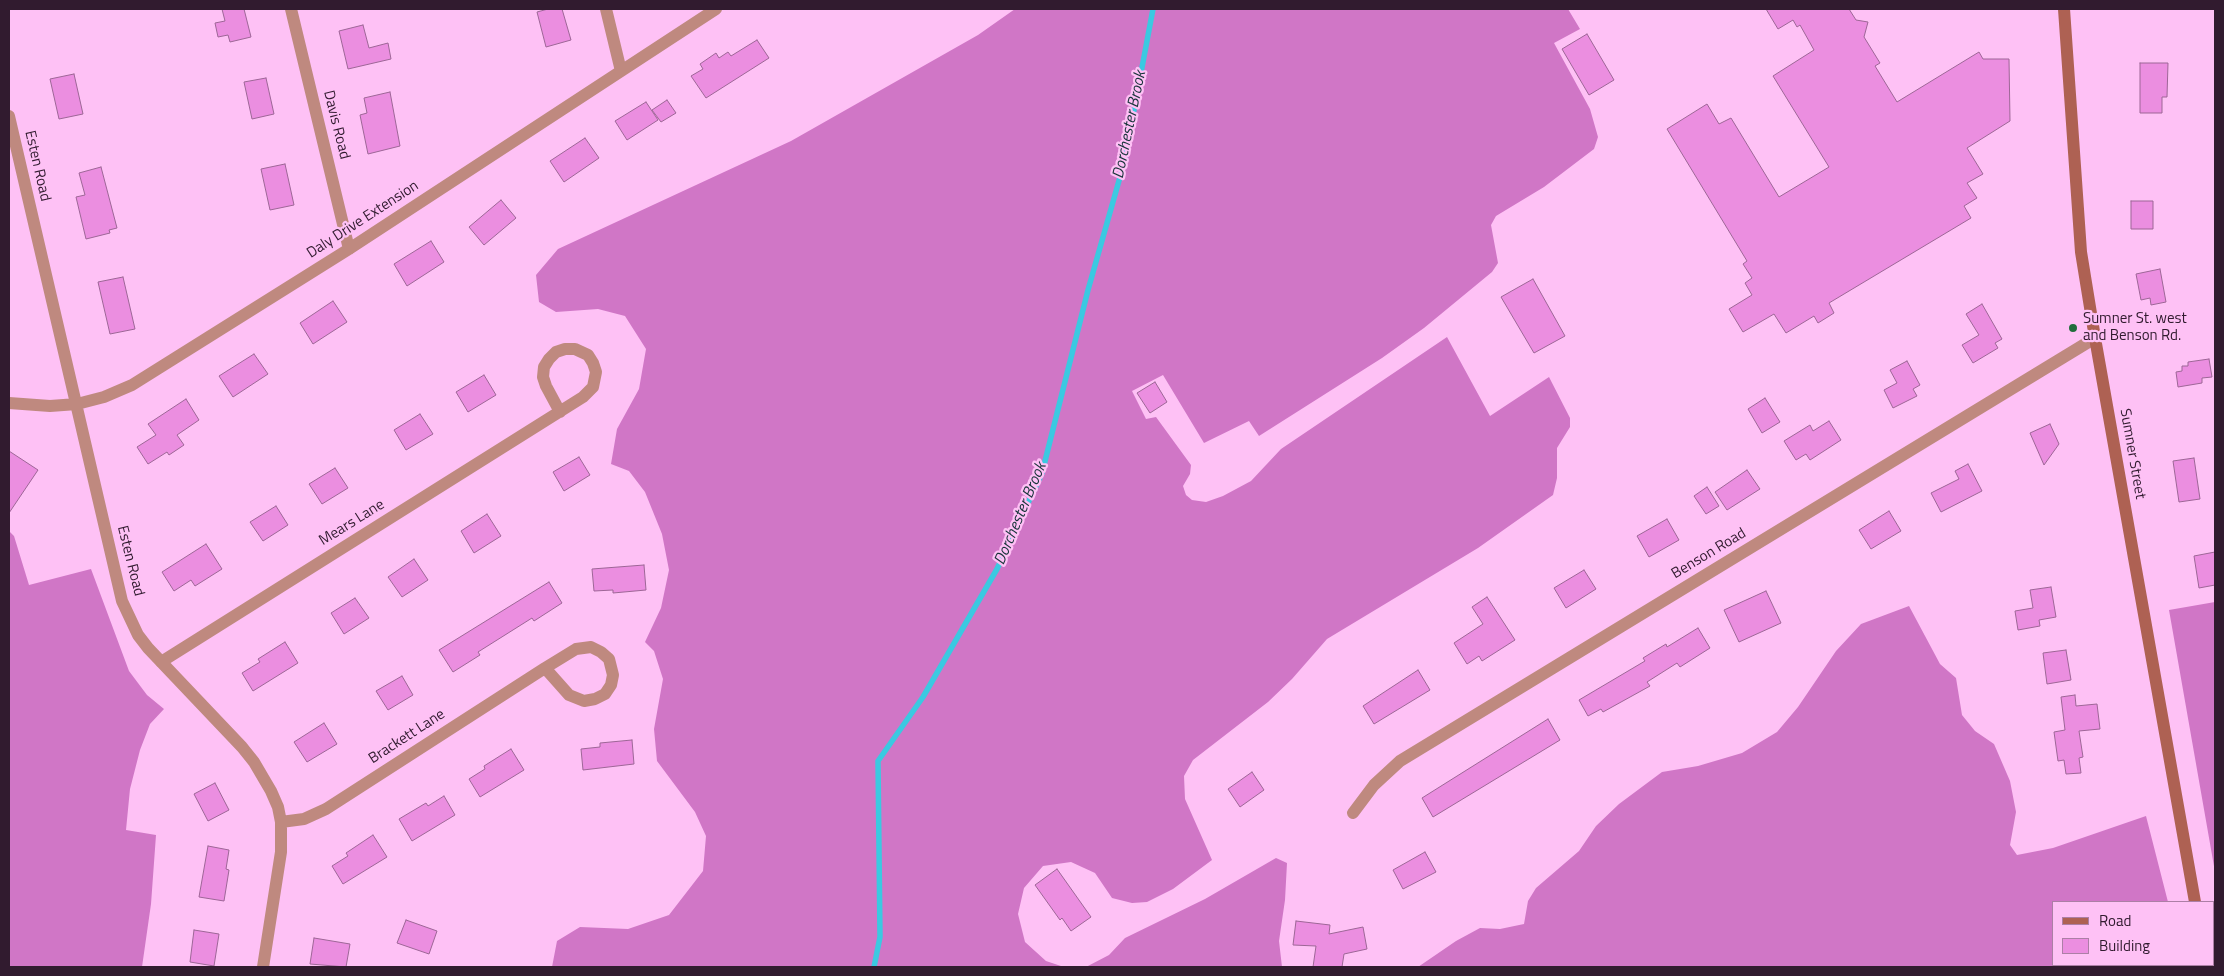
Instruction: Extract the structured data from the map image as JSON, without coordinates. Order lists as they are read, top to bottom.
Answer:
{
  "streets": {
    "main road": ["Sumner Street"],
    "street": [
      "Davis Road",
      "Esten Road",
      "Daly Drive Extension",
      "Mears Lane",
      "Benson Road",
      "Brackett Lane"
    ]
  },
  "crossings": [
    ["Davis Road", "Daly Drive Extension"],
    ["Esten Road", "Daly Drive Extension"],
    ["Esten Road", "Mears Lane"],
    ["Esten Road", "Brackett Lane"],
    ["Sumner Street", "Benson Road"]
  ],
  "water": ["Dorchester Brook"],
  "places": ["Sumner St. west and Benson Rd."],
  "legend": ["Road", "Building"]
}
